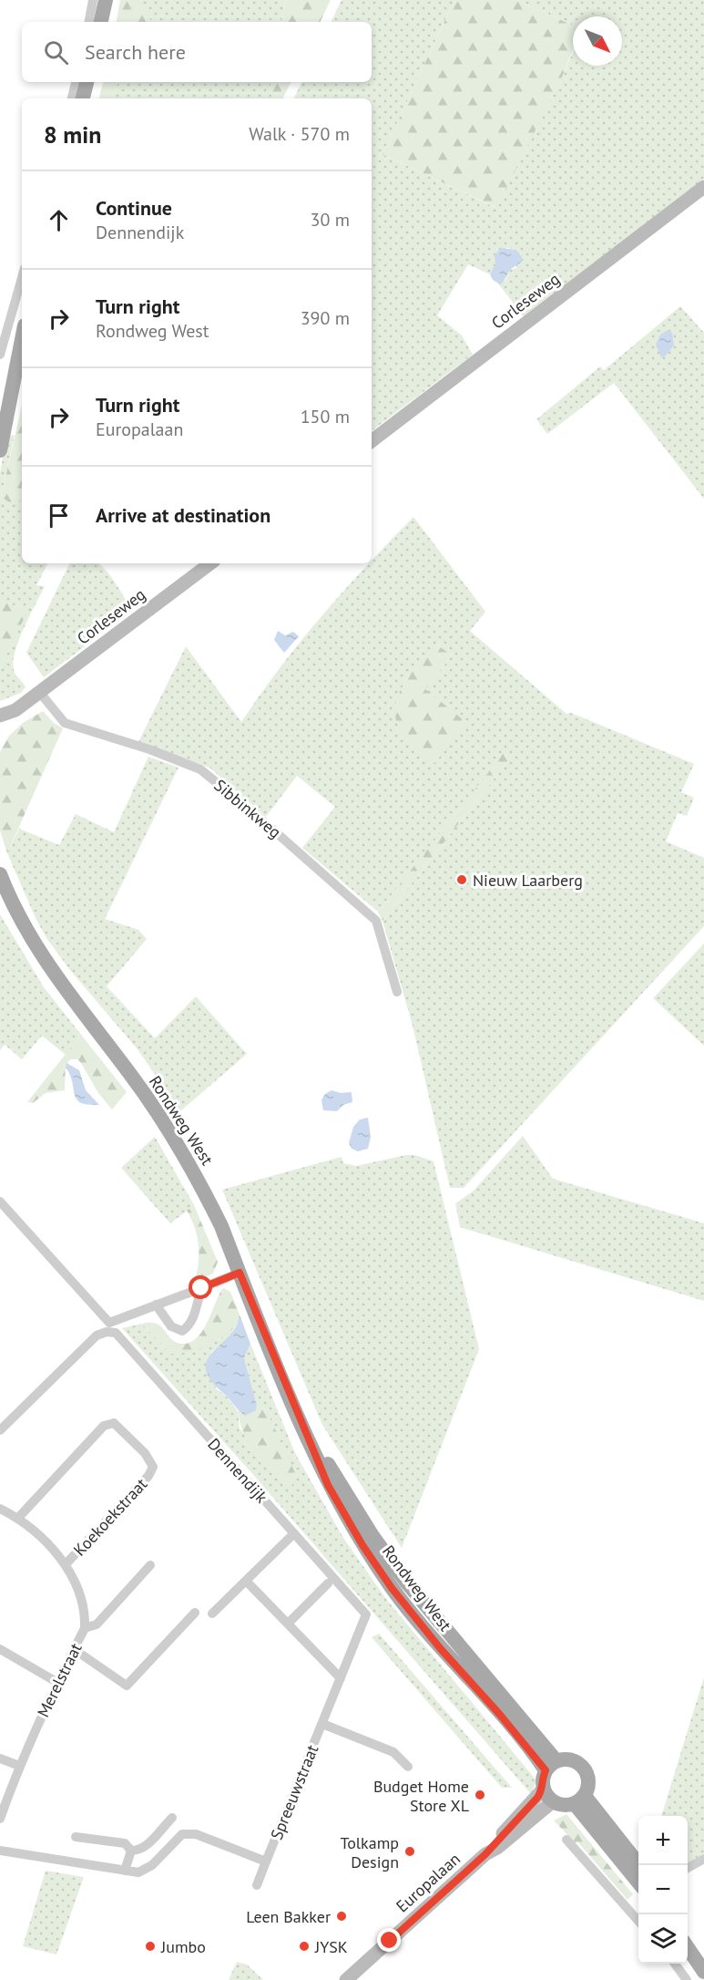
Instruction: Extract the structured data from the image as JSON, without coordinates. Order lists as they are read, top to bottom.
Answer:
{
  "streets": {
    "main road": ["Corleseweg", "Rondweg West", "Europalaan"],
    "street": [
      "Sibbinkweg",
      "Dennendijk",
      "Koekoekstraat",
      "Merelstraat",
      "Spreeuwstraat"
    ]
  },
  "crossings": [
    ["Corleseweg", "Sibbinkweg"],
    ["Rondweg West", "Europalaan"],
    ["Dennendijk", "Spreeuwstraat"],
    ["Koekoekstraat", "Merelstraat"]
  ],
  "places": [
    "Nieuw Laarberg",
    "Budget Home Store XL",
    "Tolkamp Design",
    "Leen Bakker",
    "Jumbo",
    "JYSK"
  ],
  "north": "bottom right",
  "page": {
    "search": "Search here",
    "heading": ["8 min", "Walk · 570 m"],
    "list": [
      ["Continue", "Dennendijk", "30 m"],
      ["Turn right", "Rondweg West", "390 m"],
      ["Turn right", "Europalaan", "150 m"],
      "Arrive at destination"
    ],
    "map_buttons": ["+", "−"]
  }
}
